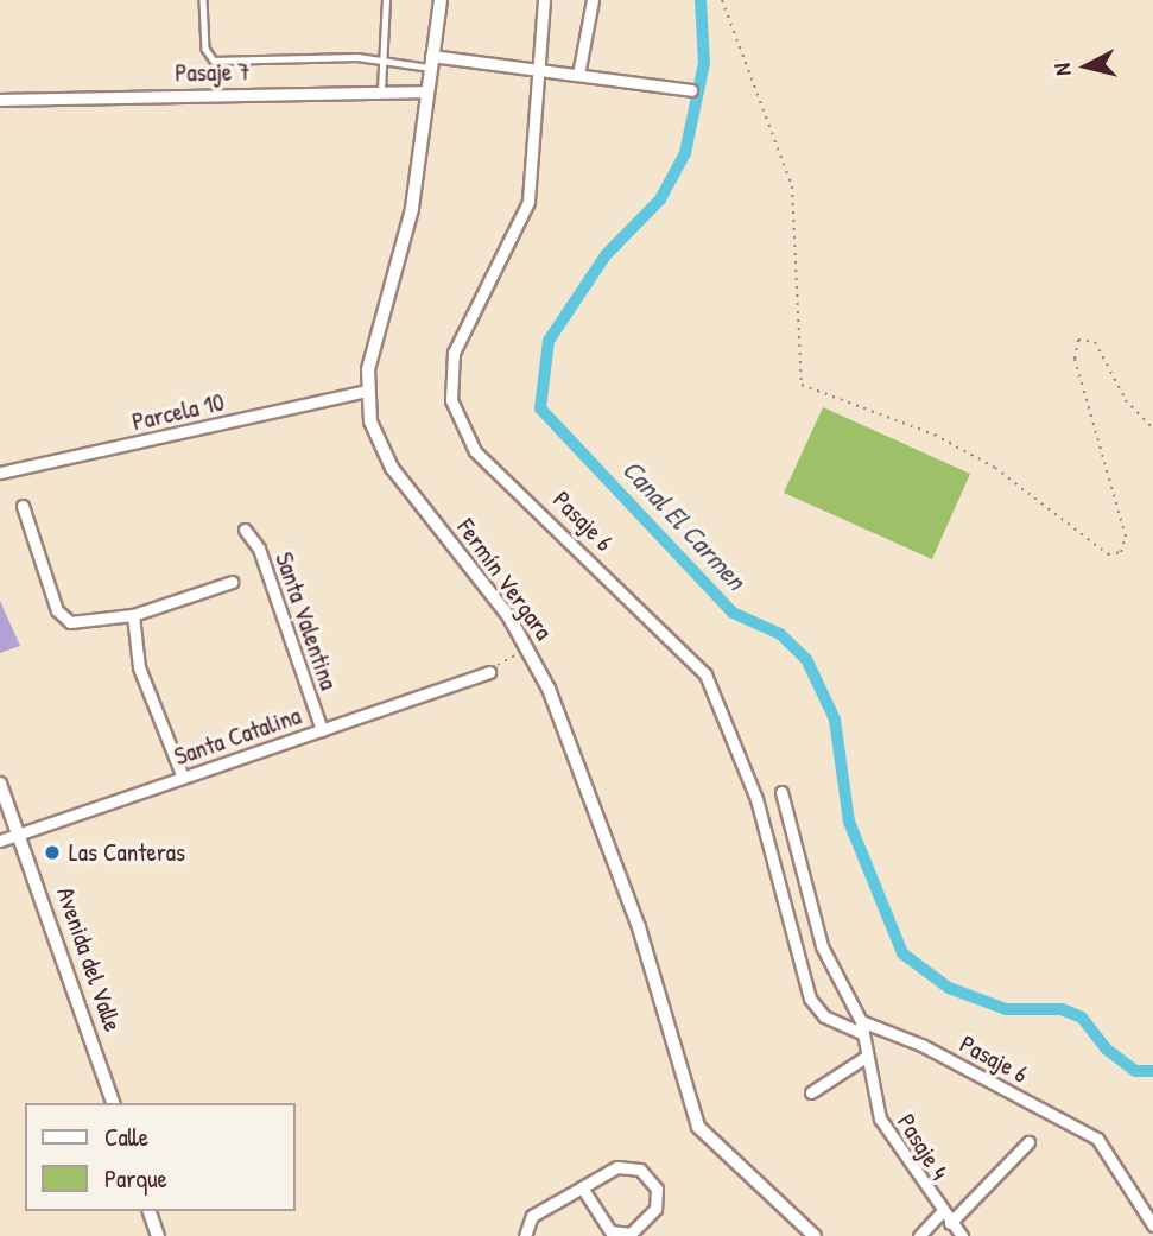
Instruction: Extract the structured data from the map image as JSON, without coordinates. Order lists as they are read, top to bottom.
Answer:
{
  "streets": {
    "street": [
      "Pasaje 7",
      "Parcela 10",
      "Pasaje 6",
      "Fermín Vergara",
      "Santa Valentina",
      "Santa Catalina",
      "Avenida del Valle",
      "Pasaje 4"
    ]
  },
  "crossings": [
    ["Pasaje 7", "Fermín Vergara"],
    ["Parcela 10", "Fermín Vergara"],
    ["Pasaje 6", "Pasaje 4"],
    ["Santa Valentina", "Santa Catalina"],
    ["Santa Catalina", "Avenida del Valle"]
  ],
  "water": ["Canal El Carmen"],
  "places": ["Las Canteras"],
  "legend": ["Calle", "Parque"],
  "north": "left"
}
